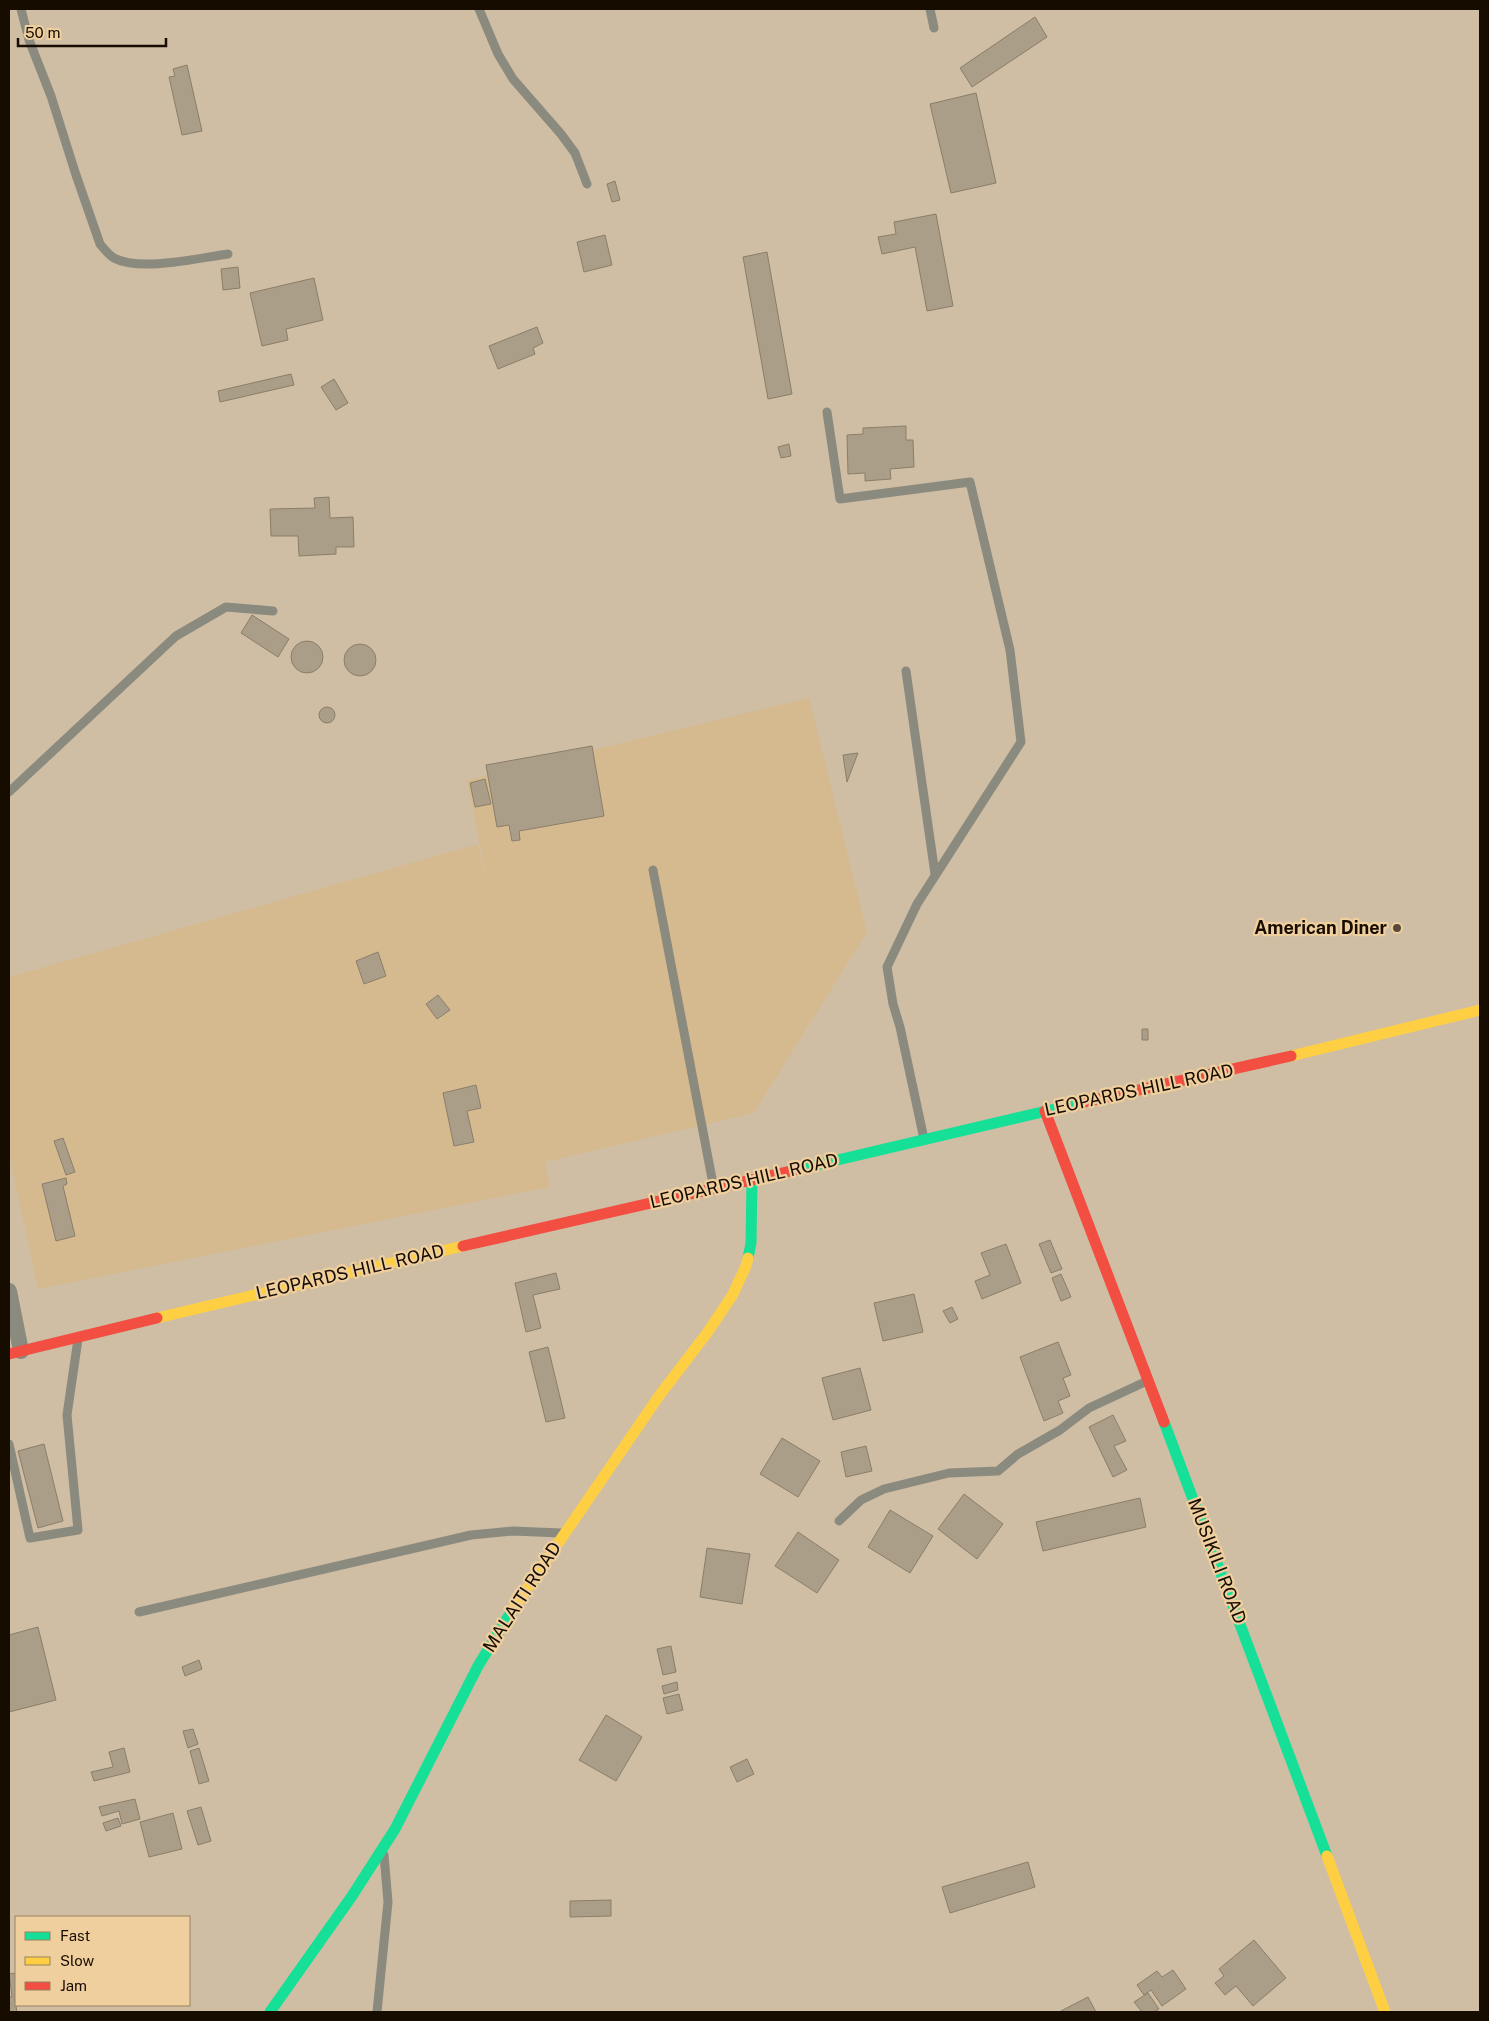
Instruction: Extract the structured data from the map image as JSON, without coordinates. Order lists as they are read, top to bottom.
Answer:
{
  "streets": {
    "street": ["LEOPARDS HILL ROAD", "MUSIKILI ROAD", "MALAITI ROAD"]
  },
  "crossings": [
    ["LEOPARDS HILL ROAD", "MUSIKILI ROAD"],
    ["LEOPARDS HILL ROAD", "MALAITI ROAD"]
  ],
  "places": ["American Diner"],
  "legend": ["Fast", "Slow", "Jam"],
  "scale_bar": "50 m"
}
